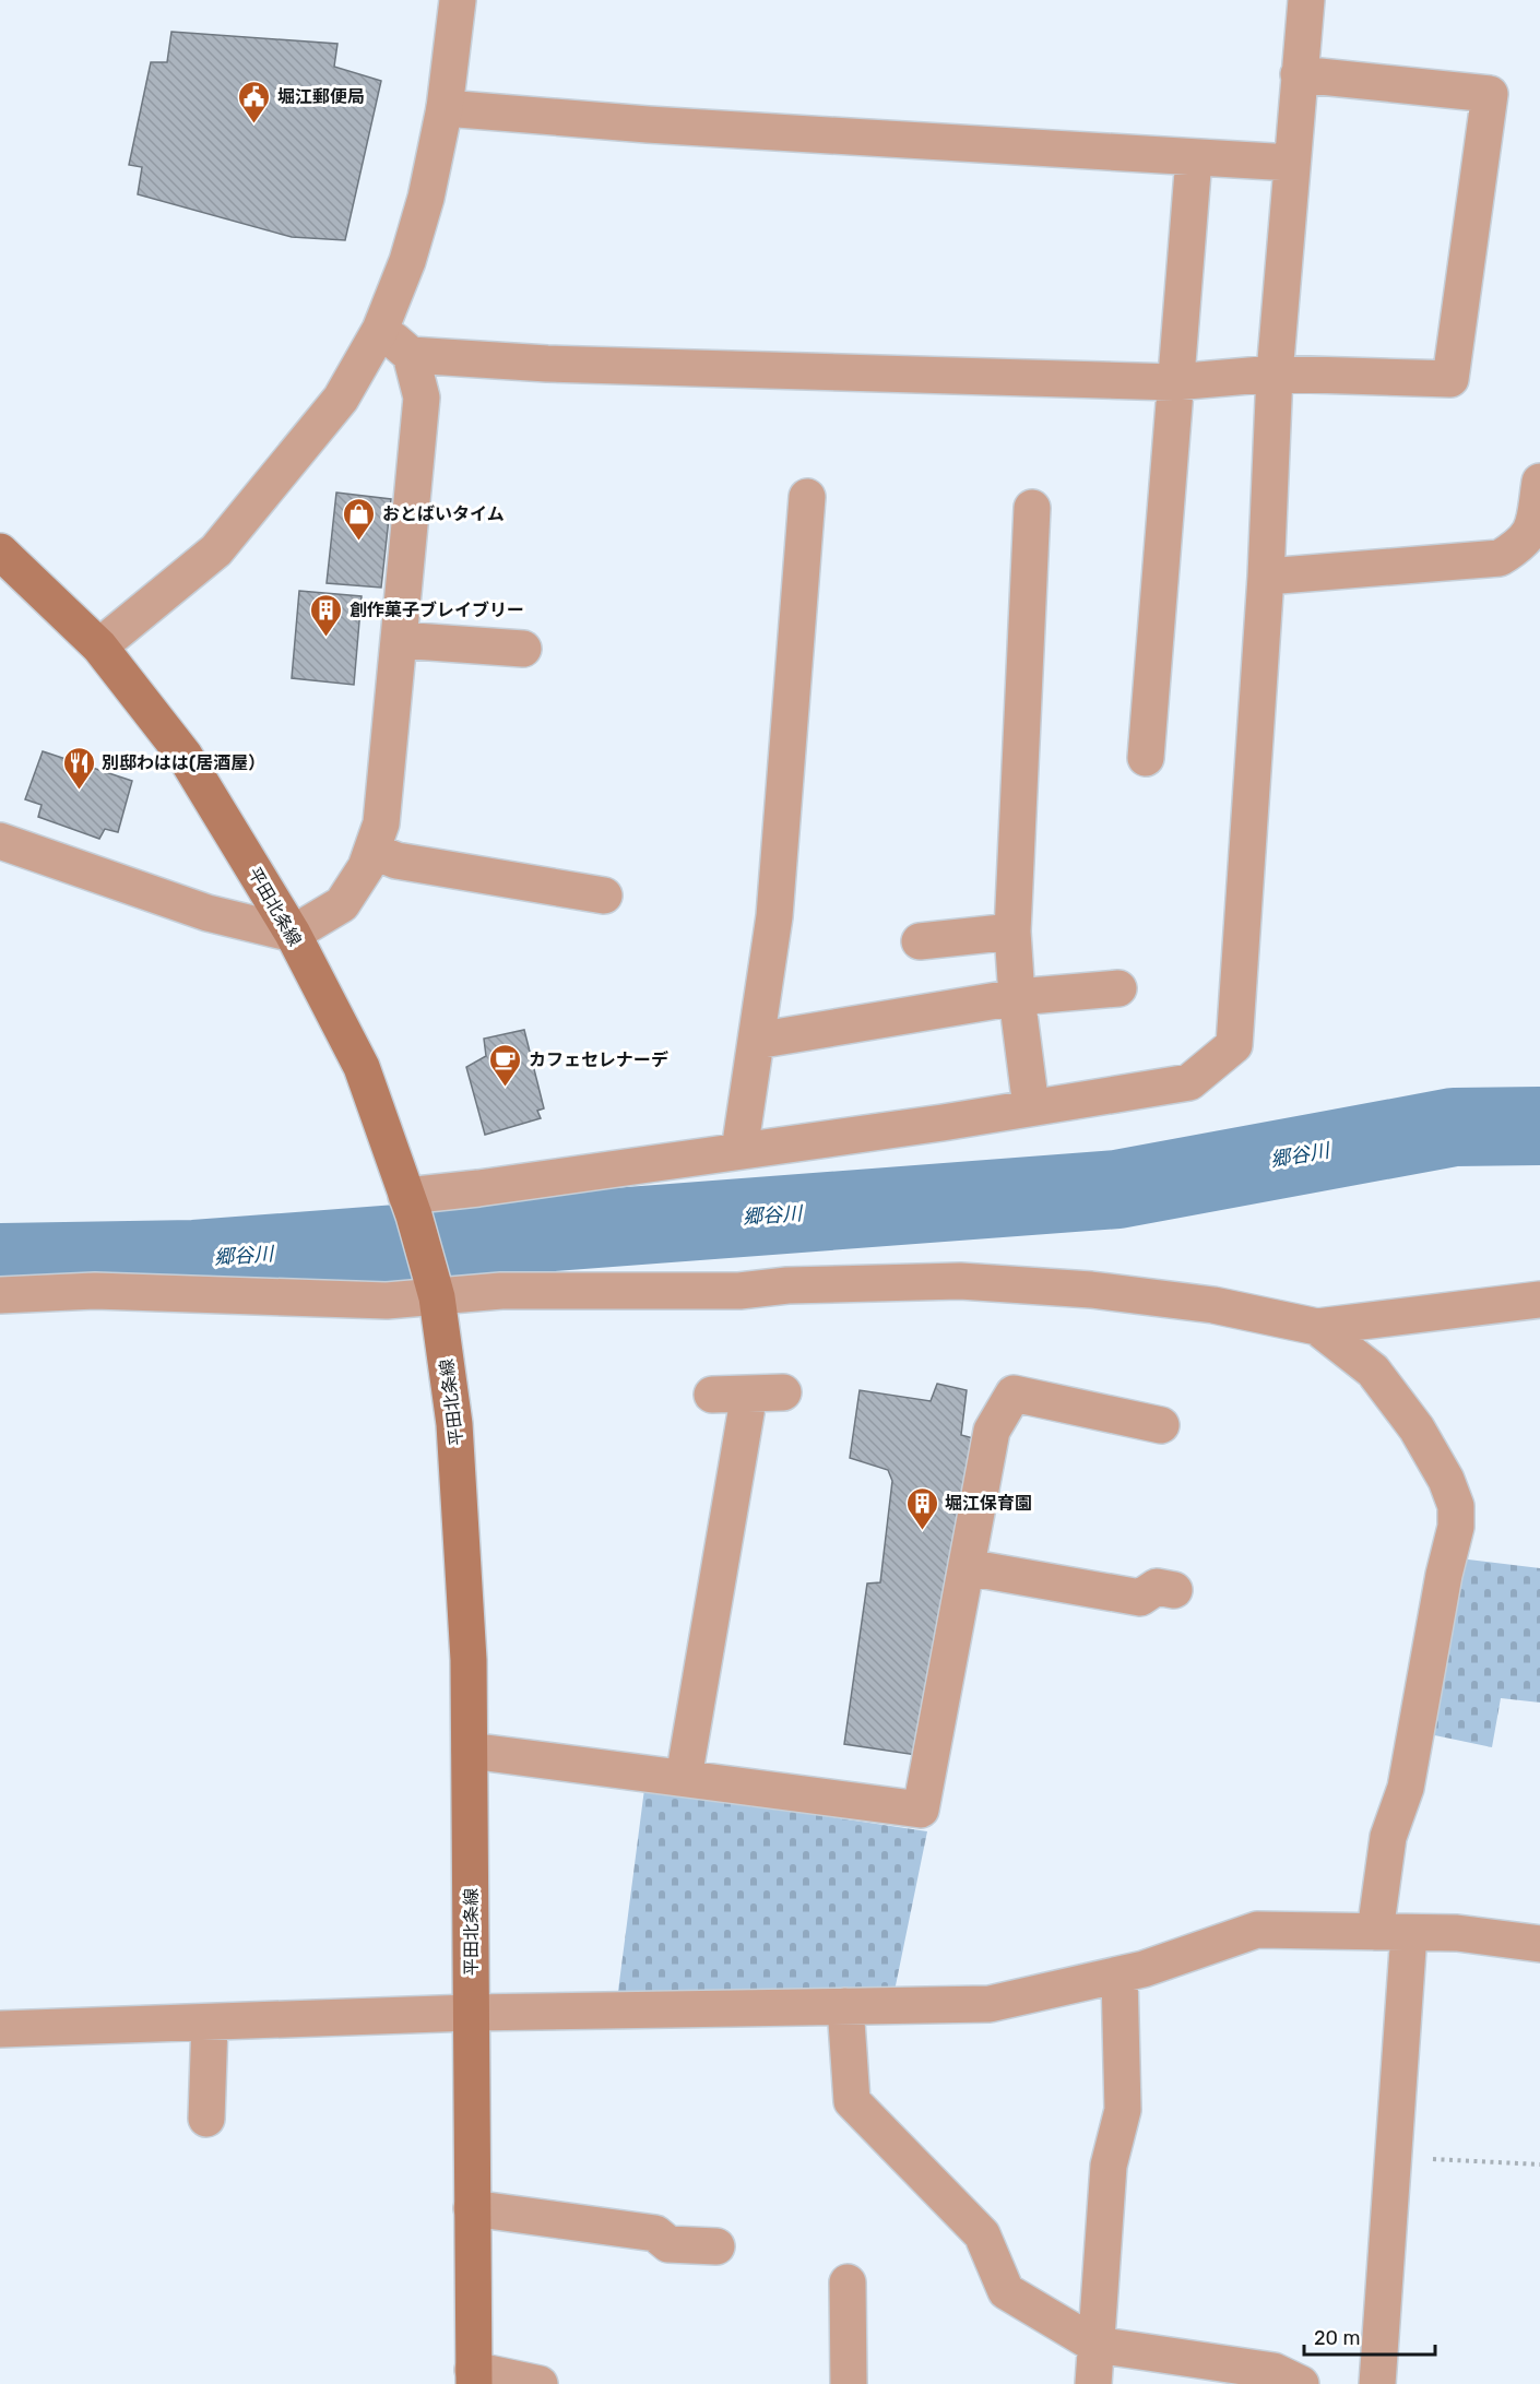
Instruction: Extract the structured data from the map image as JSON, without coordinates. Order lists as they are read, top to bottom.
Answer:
{
  "streets": {
    "main road": ["平田北条線"]
  },
  "water": ["郷谷川"],
  "places": {
    "public building": ["堀江郵便局"],
    "shop": ["おとばいタイム"],
    "building": ["創作菓子ブレイブリー", "堀江保育園"],
    "restaurant": ["別邸わはは(居酒屋）"],
    "cafe": ["カフェセレナーデ"]
  },
  "scale_bar": "20 m"
}
